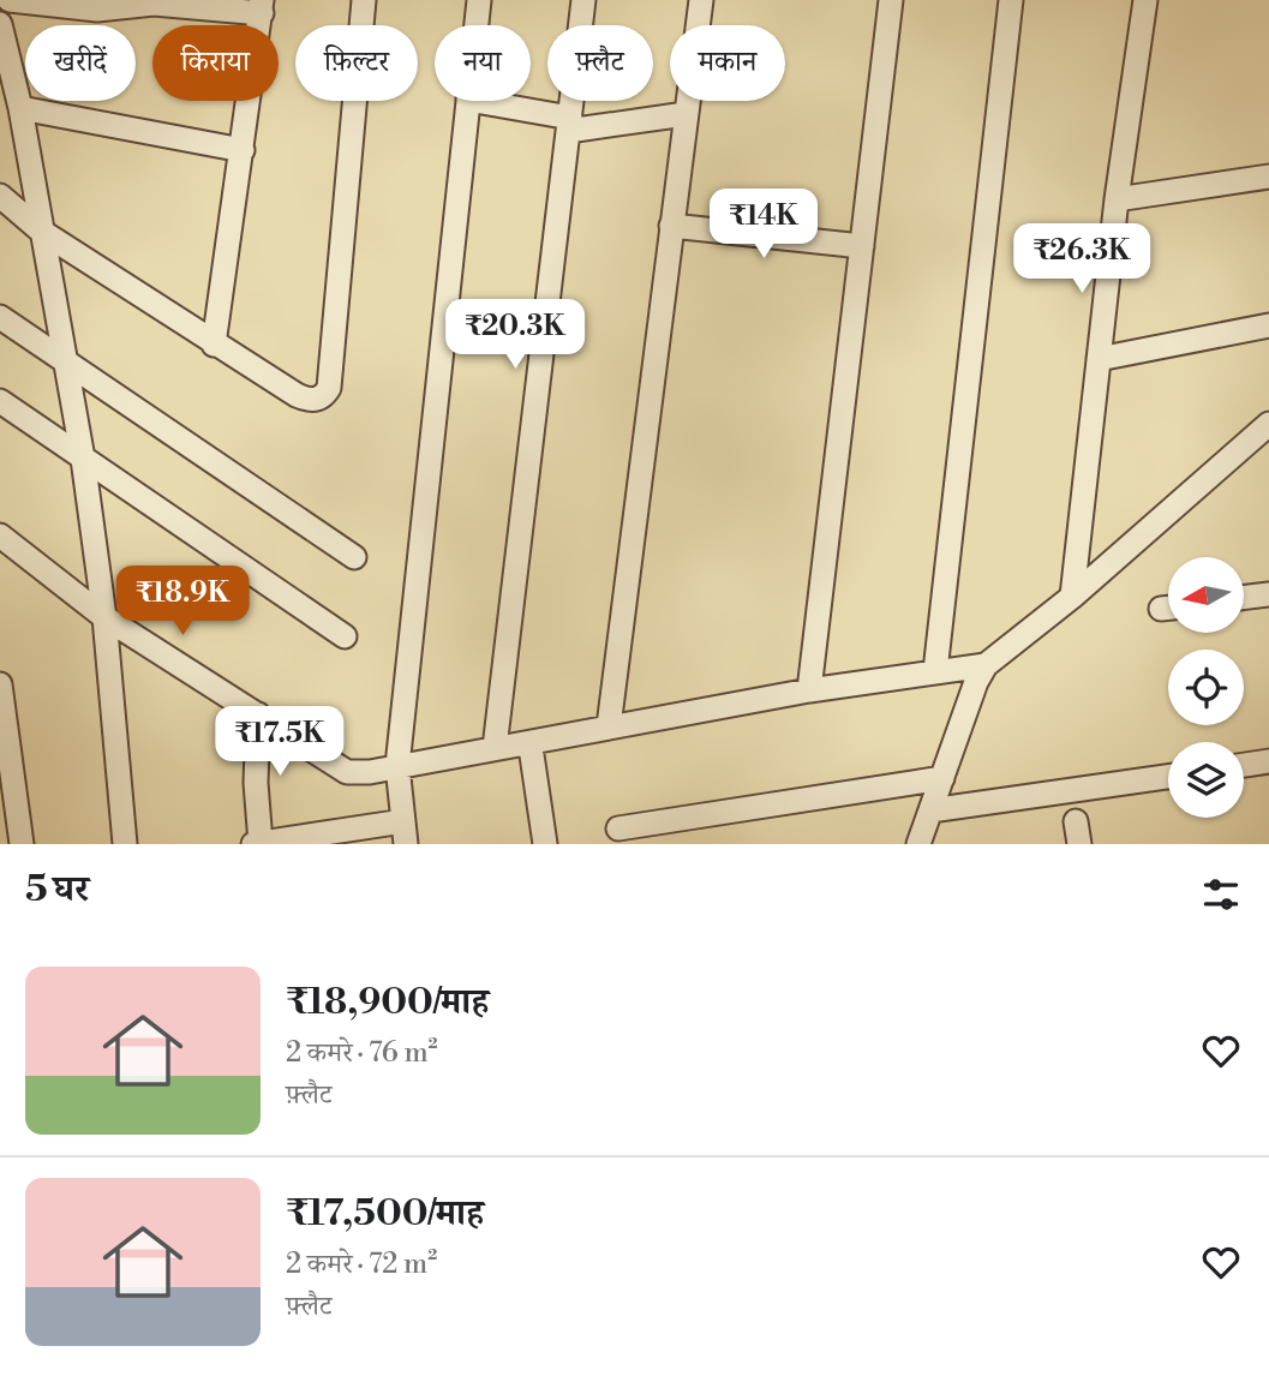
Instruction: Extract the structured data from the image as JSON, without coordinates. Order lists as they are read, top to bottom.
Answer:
{
  "north": "left",
  "page": {
    "chip": [
      "खरीदें",
      "किराया",
      "फ़िल्टर",
      "नया",
      "फ़्लैट",
      "मकान"
    ],
    "price": [
      "₹14K",
      "₹26.3K",
      "₹20.3K",
      "₹18.9K",
      "₹17.5K"
    ],
    "heading": "5 घर",
    "list": [
      {
        "name": "₹18,900/माह",
        "note": "2 कमरे · 76 m² · फ़्लैट"
      },
      {
        "name": "₹17,500/माह",
        "note": "2 कमरे · 72 m² · फ़्लैट"
      }
    ]
  }
}
